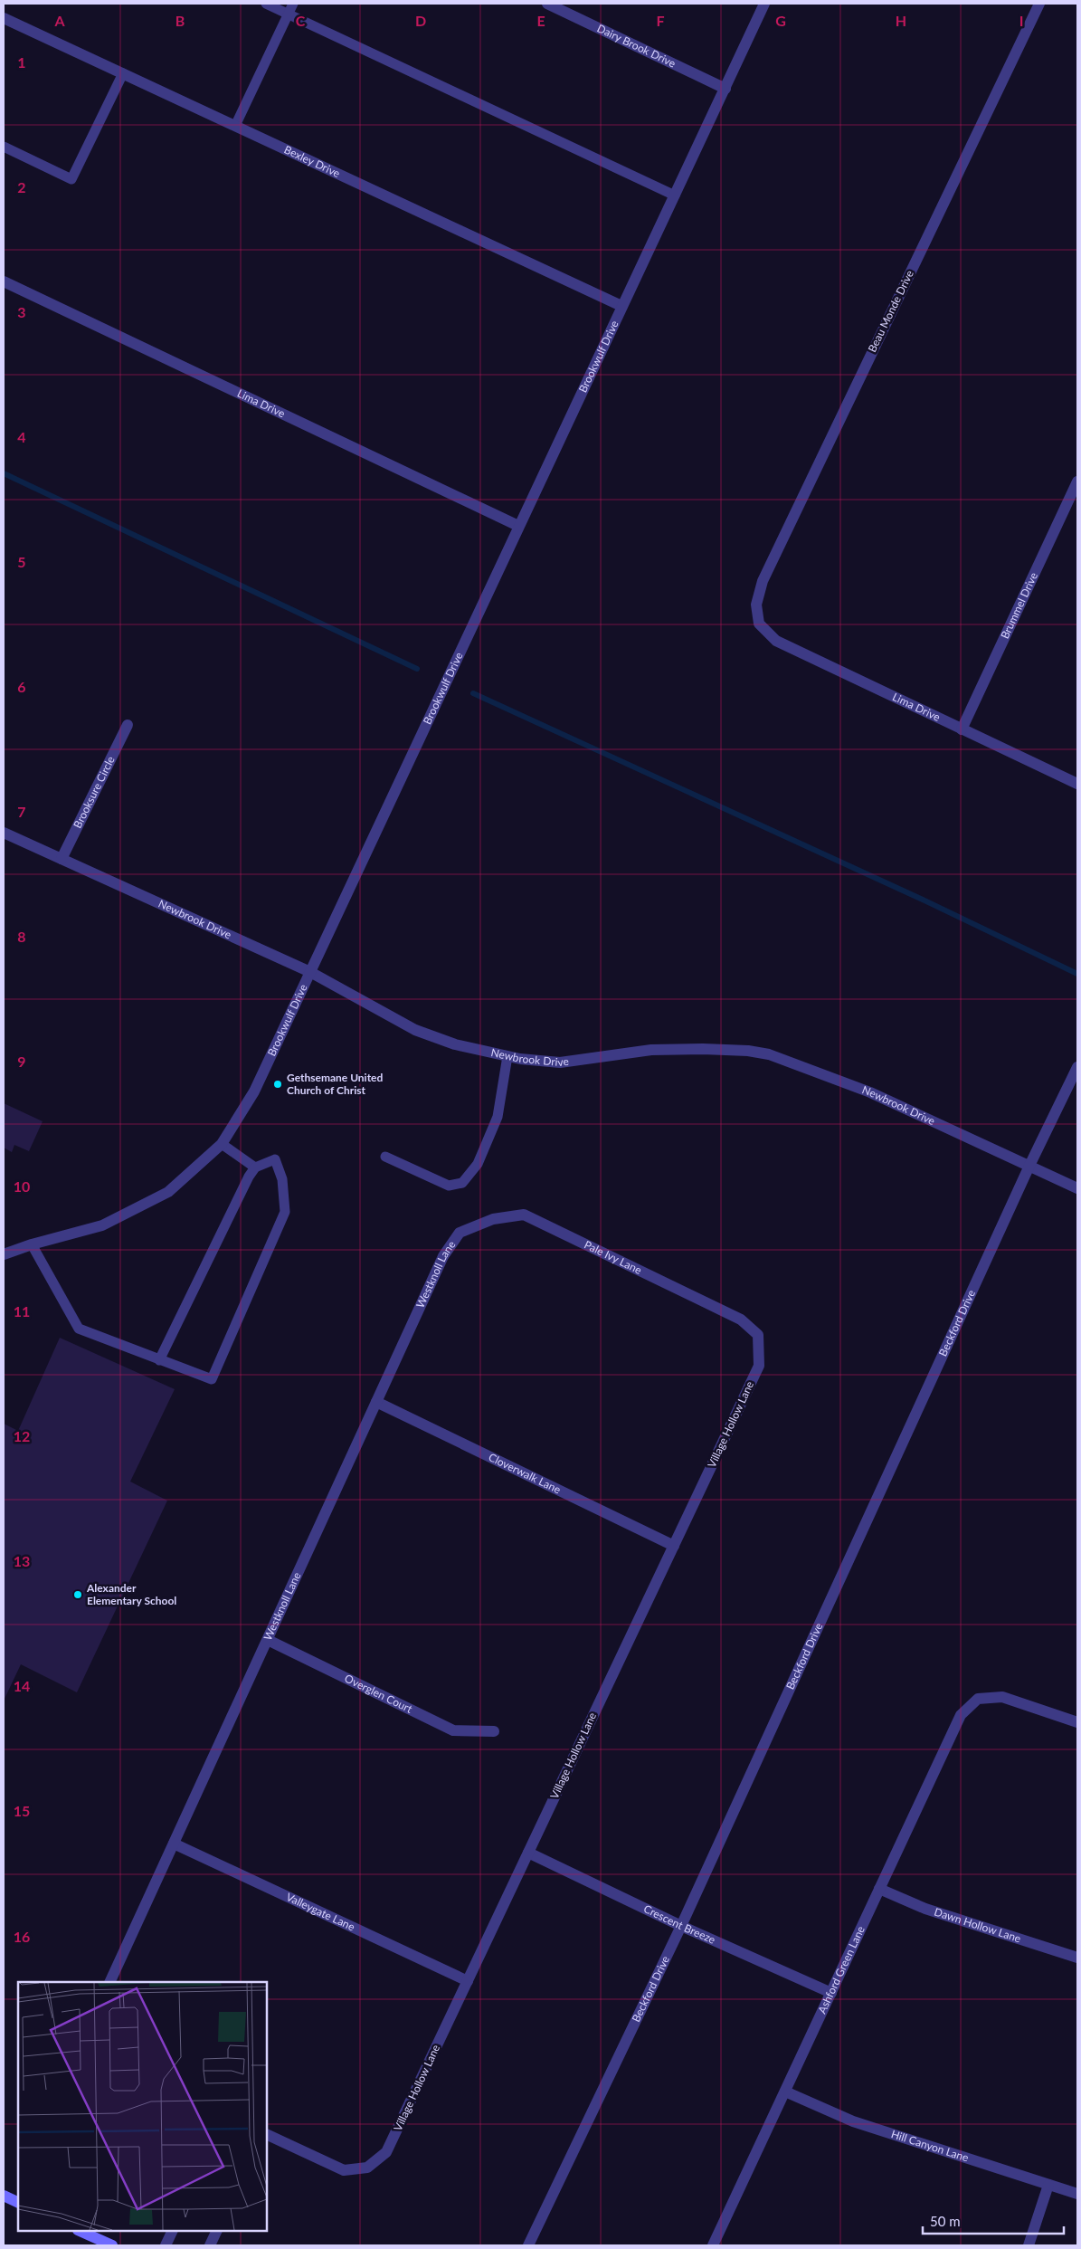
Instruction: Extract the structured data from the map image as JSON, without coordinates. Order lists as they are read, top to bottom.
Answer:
{
  "streets": {
    "street": [
      "Dairy Brook Drive",
      "Bexley Drive",
      "Beau Monde Drive",
      "Brookwulf Drive",
      "Lima Drive",
      "Brummel Drive",
      "Brooksure Circle",
      "Newbrook Drive",
      "Pale Ivy Lane",
      "Westknoll Lane",
      "Beckford Drive",
      "Village Hollow Lane",
      "Cloverwalk Lane",
      "Overglen Court",
      "Valleygate Lane",
      "Crescent Breeze",
      "Dawn Hollow Lane",
      "Ashford Green Lane",
      "Hill Canyon Lane"
    ]
  },
  "crossings": [
    ["Dairy Brook Drive", "Brookwulf Drive"],
    ["Bexley Drive", "Brookwulf Drive"],
    ["Beau Monde Drive", "Lima Drive"],
    ["Brookwulf Drive", "Lima Drive"],
    ["Brookwulf Drive", "Newbrook Drive"],
    ["Lima Drive", "Brummel Drive"],
    ["Brooksure Circle", "Newbrook Drive"],
    ["Newbrook Drive", "Beckford Drive"],
    ["Pale Ivy Lane", "Westknoll Lane"],
    ["Pale Ivy Lane", "Village Hollow Lane"],
    ["Westknoll Lane", "Cloverwalk Lane"],
    ["Westknoll Lane", "Overglen Court"],
    ["Westknoll Lane", "Valleygate Lane"],
    ["Beckford Drive", "Crescent Breeze"],
    ["Village Hollow Lane", "Cloverwalk Lane"],
    ["Village Hollow Lane", "Valleygate Lane"],
    ["Village Hollow Lane", "Crescent Breeze"],
    ["Crescent Breeze", "Ashford Green Lane"],
    ["Dawn Hollow Lane", "Ashford Green Lane"],
    ["Ashford Green Lane", "Hill Canyon Lane"]
  ],
  "places": ["Gethsemane United Church of Christ", "Alexander Elementary School"],
  "scale_bar": "50 m",
  "grid": {
    "columns": [
      "A",
      "B",
      "C",
      "D",
      "E",
      "F",
      "G",
      "H",
      "I"
    ],
    "rows": [
      "1",
      "2",
      "3",
      "4",
      "5",
      "6",
      "7",
      "8",
      "9",
      "10",
      "11",
      "12",
      "13",
      "14",
      "15",
      "16"
    ]
  }
}
